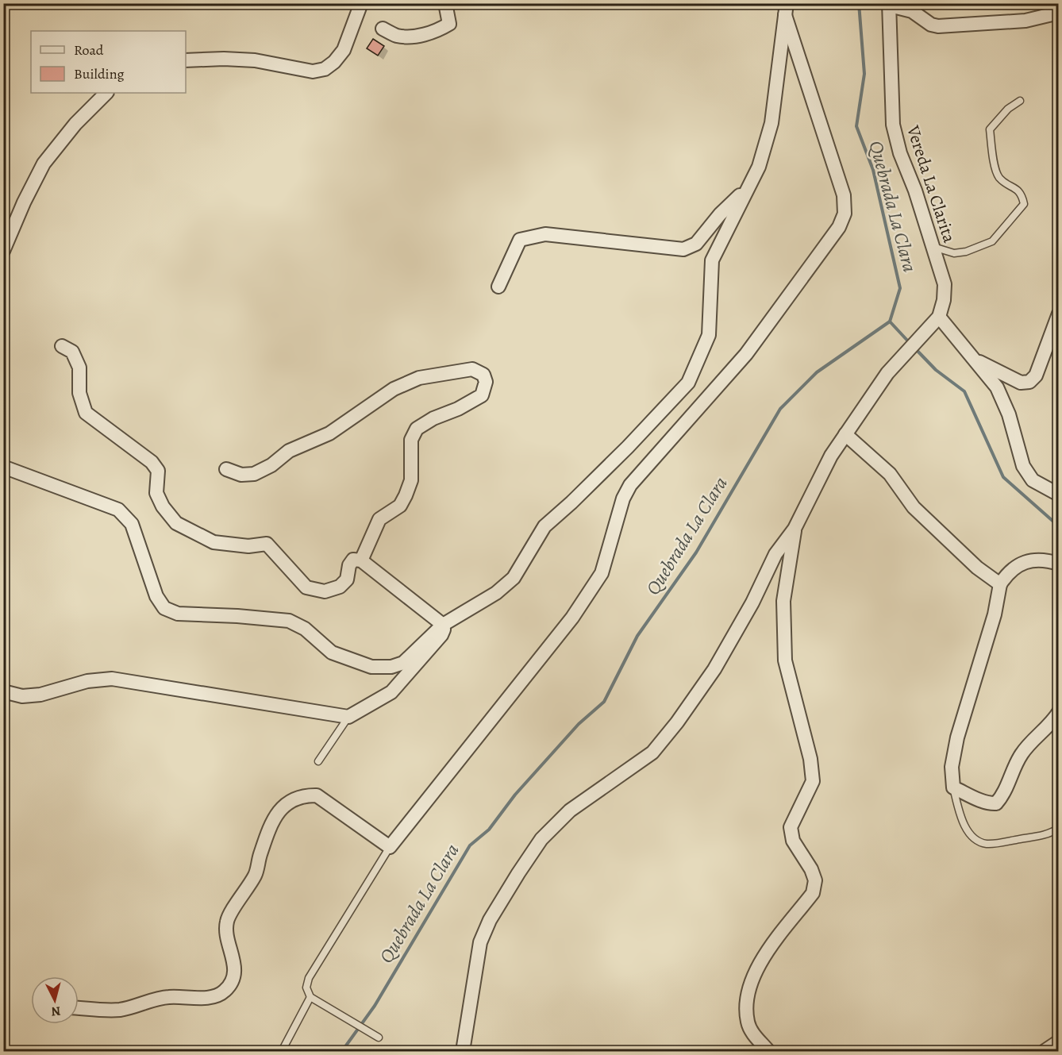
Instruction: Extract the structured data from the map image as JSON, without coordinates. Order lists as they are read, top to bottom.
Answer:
{
  "streets": {
    "street": ["Vereda La Clarita"]
  },
  "water": ["Quebrada La Clara"],
  "legend": ["Road", "Building"],
  "north": "bottom"
}
